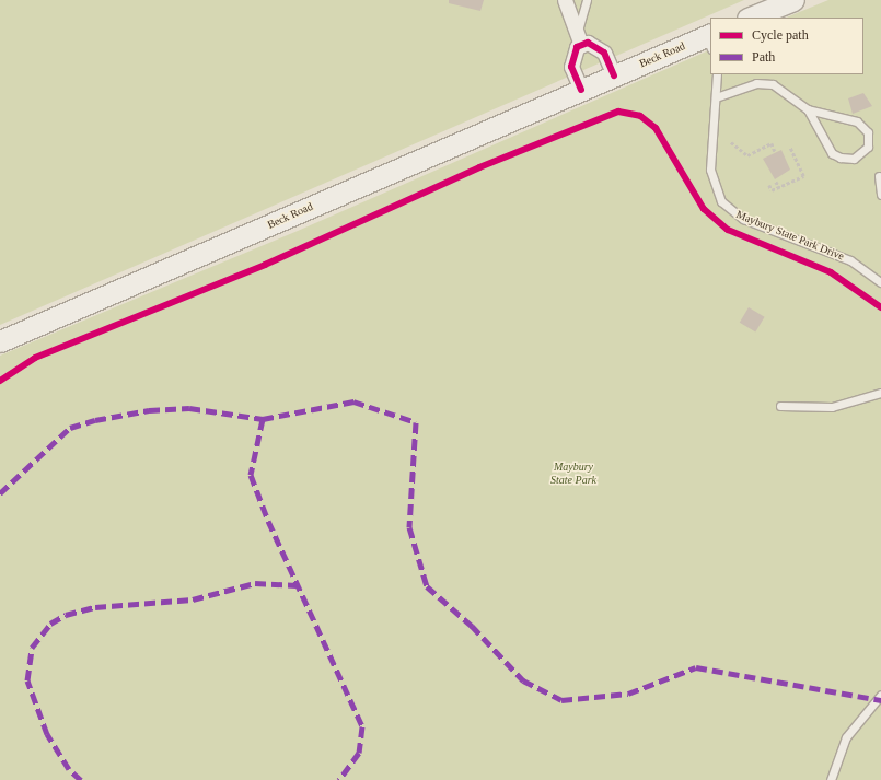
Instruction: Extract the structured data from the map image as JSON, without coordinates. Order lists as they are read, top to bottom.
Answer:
{
  "streets": {
    "main road": ["Beck Road"],
    "lane": ["Maybury State Park Drive"]
  },
  "parks": ["Maybury State Park"],
  "legend": ["Cycle path", "Path"]
}
